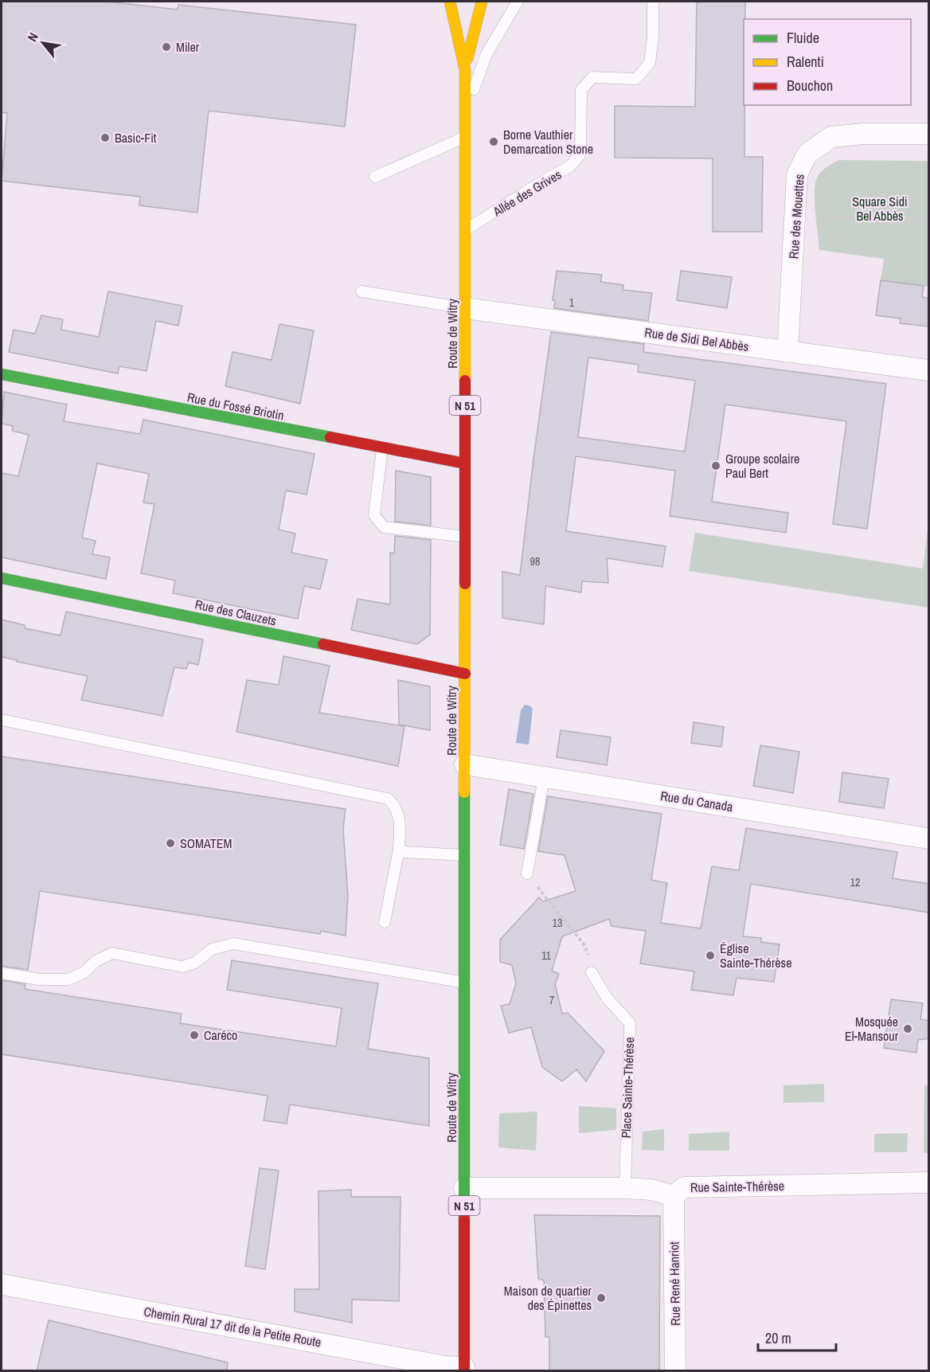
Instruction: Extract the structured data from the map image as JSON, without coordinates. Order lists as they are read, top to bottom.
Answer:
{
  "streets": {
    "main road": [
      "Route de Witry",
      "N 51",
      "Rue du Fossé Briotin",
      "Rue des Clauzets"
    ],
    "street": [
      "Rue des Mouettes",
      "Rue de Sidi Bel Abbès",
      "Rue du Canada",
      "Rue Sainte-Thérèse",
      "Rue René Hanriot",
      "Chemin Rural 17 dit de la Petite Route"
    ],
    "lane": ["Allée des Grives", "Place Sainte-Thérèse"]
  },
  "crossings": [
    ["Allée des Grives", "Route de Witry"],
    ["Rue des Mouettes", "Rue de Sidi Bel Abbès"],
    ["Route de Witry", "Rue de Sidi Bel Abbès"],
    ["Route de Witry", "Rue du Fossé Briotin"],
    ["Route de Witry", "Rue des Clauzets"],
    ["Route de Witry", "Rue du Canada"],
    ["Route de Witry", "Rue Sainte-Thérèse"],
    ["Route de Witry", "Chemin Rural 17 dit de la Petite Route"],
    ["Place Sainte-Thérèse", "Rue Sainte-Thérèse"],
    ["Rue Sainte-Thérèse", "Rue René Hanriot"]
  ],
  "parks": ["Square Sidi Bel Abbès"],
  "places": [
    "Miler",
    "Basic-Fit",
    "Borne Vauthier Demarcation Stone",
    "Groupe scolaire Paul Bert",
    "SOMATEM",
    "Église Sainte-Thérèse",
    "Mosquée El-Mansour",
    "Caréco",
    "Maison de quartier des Épinettes"
  ],
  "house_numbers": [
    "1",
    "98",
    "12",
    "13",
    "11",
    "7"
  ],
  "legend": ["Fluide", "Ralenti", "Bouchon"],
  "scale_bar": "20 m",
  "north": "top left"
}
